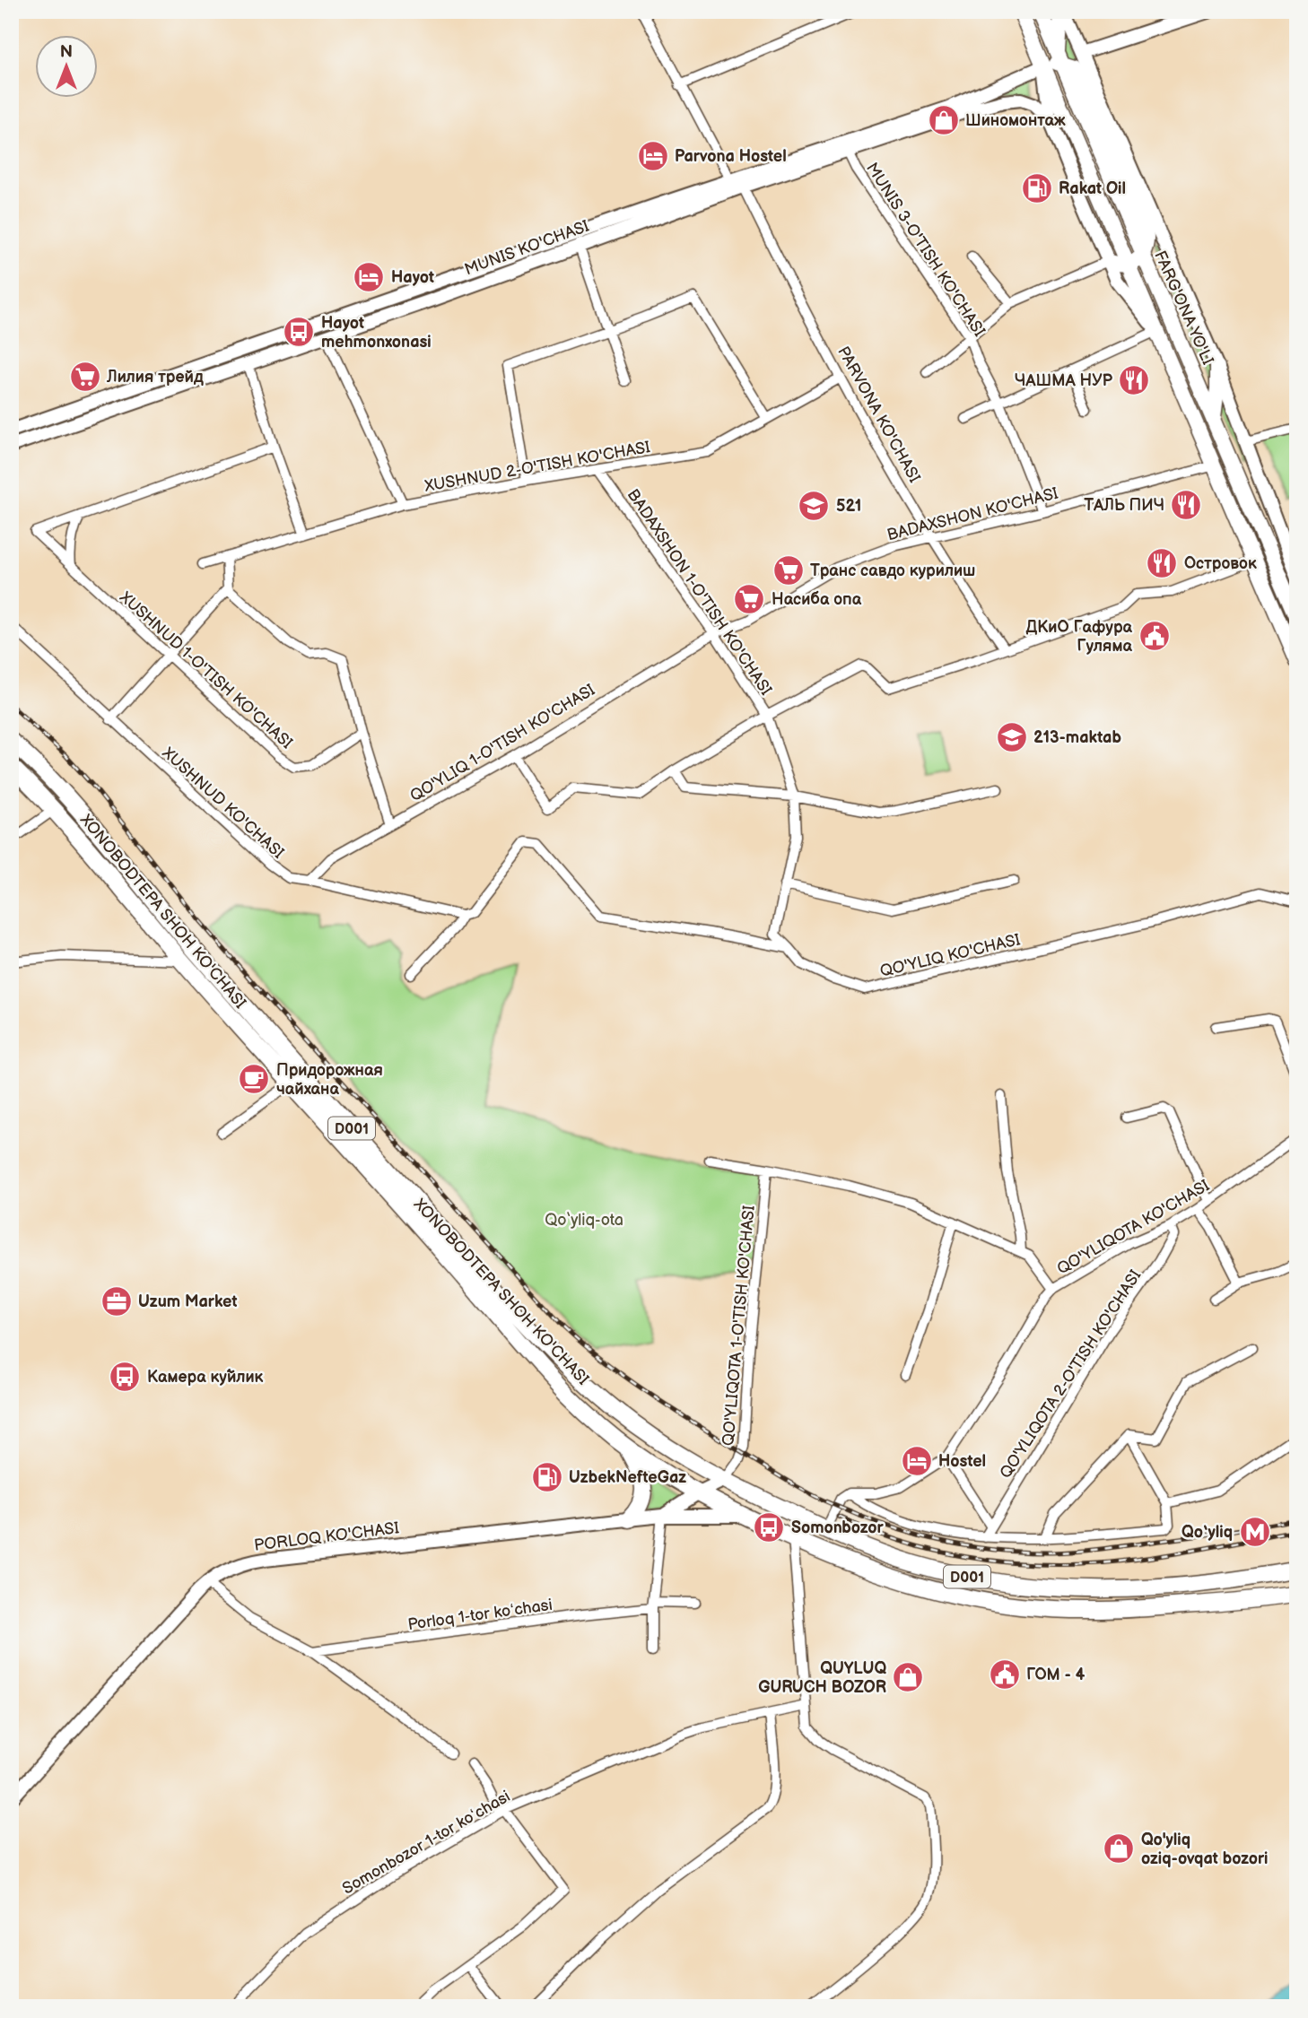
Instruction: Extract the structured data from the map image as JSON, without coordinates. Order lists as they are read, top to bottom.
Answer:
{
  "streets": {
    "highway": ["XONOBODTEPA SHOH KO'CHASI", "D001"],
    "main road": ["FARG'ONA YO'LI"],
    "street": [
      "MUNIS KO'CHASI",
      "MUNIS 3-O'TISH KO'CHASI",
      "PARVONA KO'CHASI",
      "XUSHNUD 2-O'TISH KO'CHASI",
      "BADAXSHON KO'CHASI",
      "BADAXSHON 1-O'TISH KO'CHASI",
      "XUSHNUD 1-O'TISH KO'CHASI",
      "QO'YLIQ 1-O'TISH KO'CHASI",
      "XUSHNUD KO'CHASI",
      "QO'YLIQ KO'CHASI",
      "QO'YLIQOTA KO'CHASI",
      "QO'YLIQOTA 1-O'TISH KO'CHASI",
      "QO'YLIQOTA 2-O'TISH KO'CHASI",
      "PORLOQ KO'CHASI",
      "Porloq 1-tor koʻchasi",
      "Somonbozor 1-tor koʻchasi"
    ]
  },
  "crossings": [
    ["MUNIS KO'CHASI", "MUNIS 3-O'TISH KO'CHASI"],
    ["MUNIS KO'CHASI", "PARVONA KO'CHASI"],
    ["MUNIS 3-O'TISH KO'CHASI", "BADAXSHON KO'CHASI"],
    ["PARVONA KO'CHASI", "XUSHNUD 2-O'TISH KO'CHASI"],
    ["PARVONA KO'CHASI", "BADAXSHON KO'CHASI"],
    ["XUSHNUD 2-O'TISH KO'CHASI", "BADAXSHON 1-O'TISH KO'CHASI"],
    ["BADAXSHON KO'CHASI", "BADAXSHON 1-O'TISH KO'CHASI"],
    ["BADAXSHON KO'CHASI", "QO'YLIQ 1-O'TISH KO'CHASI"],
    ["BADAXSHON 1-O'TISH KO'CHASI", "QO'YLIQ 1-O'TISH KO'CHASI"],
    ["BADAXSHON 1-O'TISH KO'CHASI", "QO'YLIQ KO'CHASI"],
    ["QO'YLIQ 1-O'TISH KO'CHASI", "XUSHNUD KO'CHASI"],
    ["XONOBODTEPA SHOH KO'CHASI", "QO'YLIQOTA 1-O'TISH KO'CHASI"],
    ["XONOBODTEPA SHOH KO'CHASI", "PORLOQ KO'CHASI"],
    ["QO'YLIQOTA KO'CHASI", "QO'YLIQOTA 2-O'TISH KO'CHASI"]
  ],
  "parks": ["Qo‘yliq-ota"],
  "places": {
    "shop": ["Шиномонтаж", "QUYLUQ GURUCH BOZOR", "Qo'yliq oziq-ovqat bozori"],
    "hotel": ["Parvona Hostel", "Hayot", "Hostel"],
    "fuel station": ["Rakat Oil", "UzbekNefteGaz"],
    "bus stop": ["Hayot mehmonxonasi", "Камера ку́йлик", "Somonbozor"],
    "supermarket": ["Лилия трейд", "Транс савдо курилиш", "Насиба опа"],
    "restaurant": ["ЧАШМА НУР", "ТАЛЬ ПИЧ", "Островок"],
    "school or university": ["521", "213-maktab"],
    "public building": ["ДКиО Гафура Гуляма", "ГОМ - 4"],
    "cafe": ["Придорожная чайхана"],
    "office": ["Uzum Market"],
    "metro station": ["Qo‘yliq"]
  },
  "north": "top"
}
